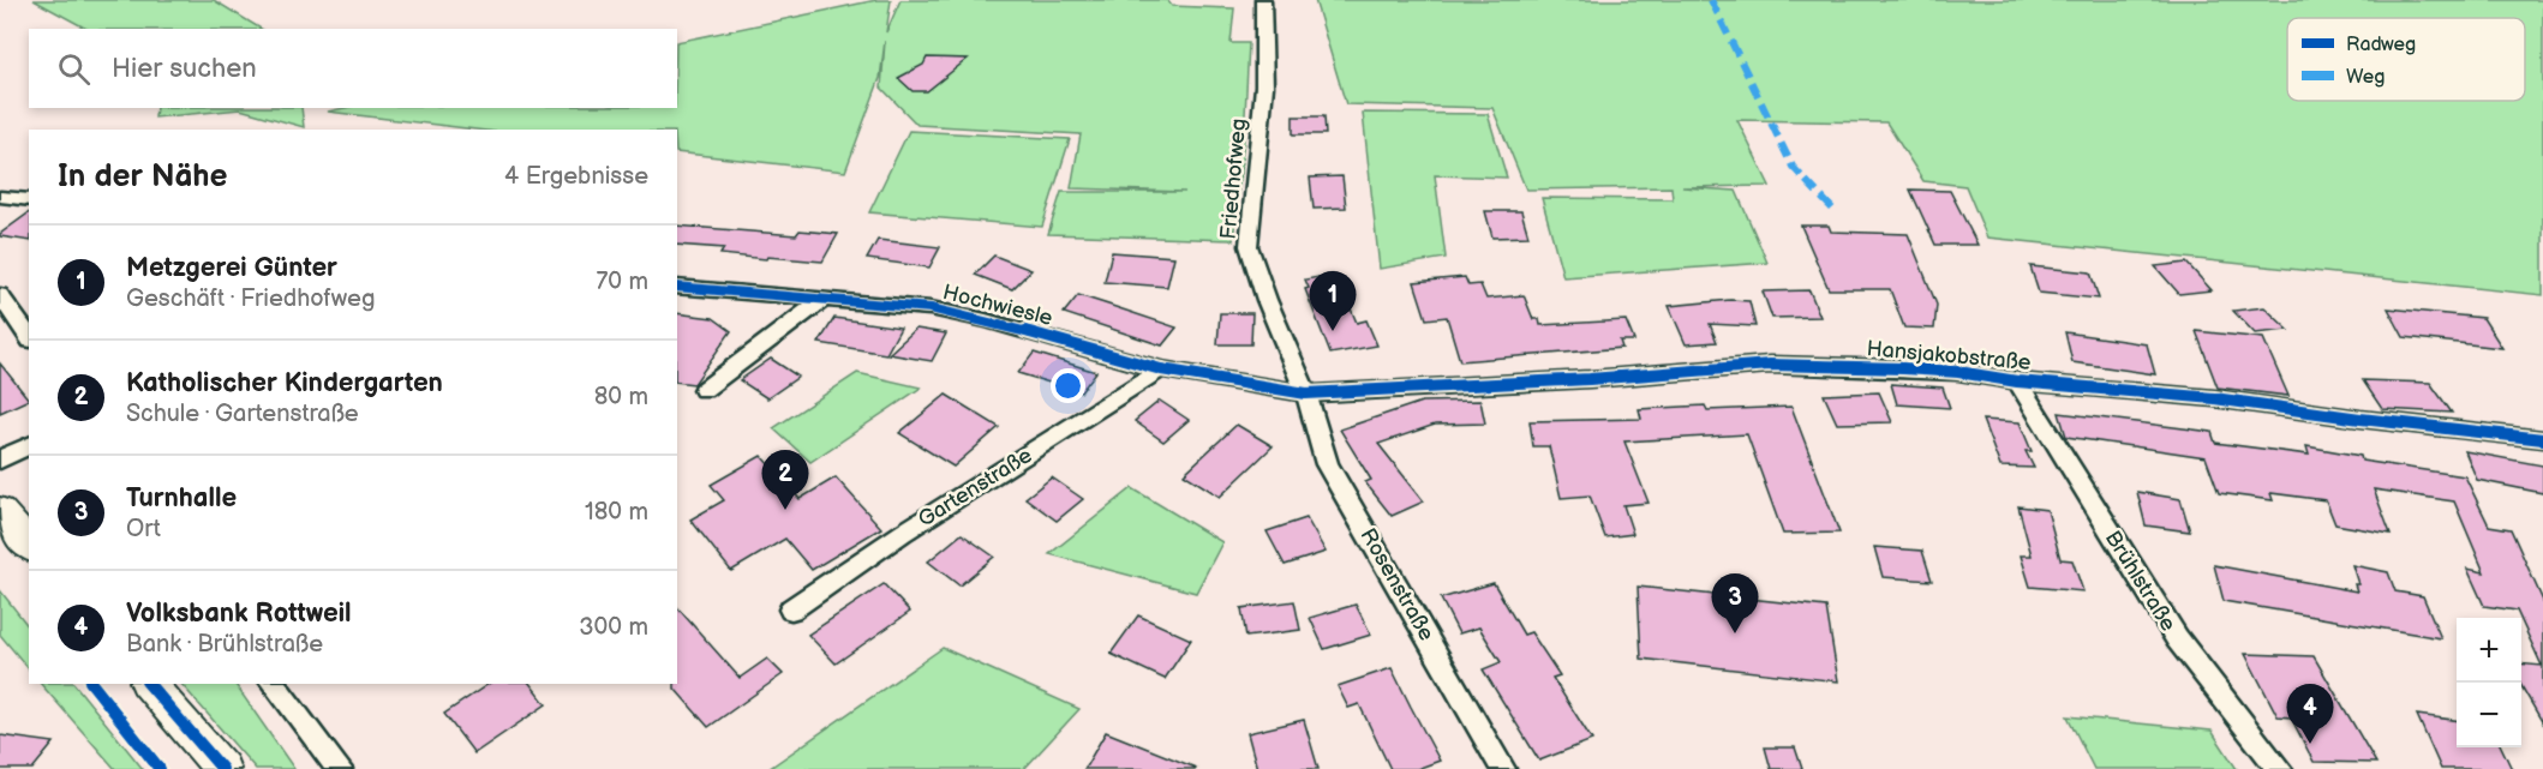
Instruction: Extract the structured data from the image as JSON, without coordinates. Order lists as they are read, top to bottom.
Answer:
{
  "streets": {
    "street": [
      "Friedhofweg",
      "Hochwiesle",
      "Hansjakobstraße",
      "Gartenstraße",
      "Brühlstraße",
      "Rosenstraße"
    ]
  },
  "crossings": [
    ["Friedhofweg", "Hochwiesle"],
    ["Friedhofweg", "Hansjakobstraße"],
    ["Friedhofweg", "Rosenstraße"],
    ["Hochwiesle", "Hansjakobstraße"],
    ["Hochwiesle", "Gartenstraße"],
    ["Hochwiesle", "Rosenstraße"],
    ["Hansjakobstraße", "Brühlstraße"],
    ["Hansjakobstraße", "Rosenstraße"]
  ],
  "legend": ["Radweg", "Weg"],
  "page": {
    "search": "Hier suchen",
    "heading": ["In der Nähe", "4 Ergebnisse"],
    "list": [
      {
        "mark": "1",
        "name": "Metzgerei Günter",
        "note": "Geschäft · Friedhofweg",
        "value": "70 m"
      },
      {
        "mark": "2",
        "name": "Katholischer Kindergarten",
        "note": "Schule · Gartenstraße",
        "value": "80 m"
      },
      {
        "mark": "3",
        "name": "Turnhalle",
        "note": "Ort",
        "value": "180 m"
      },
      {
        "mark": "4",
        "name": "Volksbank Rottweil",
        "note": "Bank · Brühlstraße",
        "value": "300 m"
      }
    ],
    "pins": [
      "1",
      "2",
      "3",
      "4"
    ],
    "map_buttons": ["+", "−"]
  }
}
